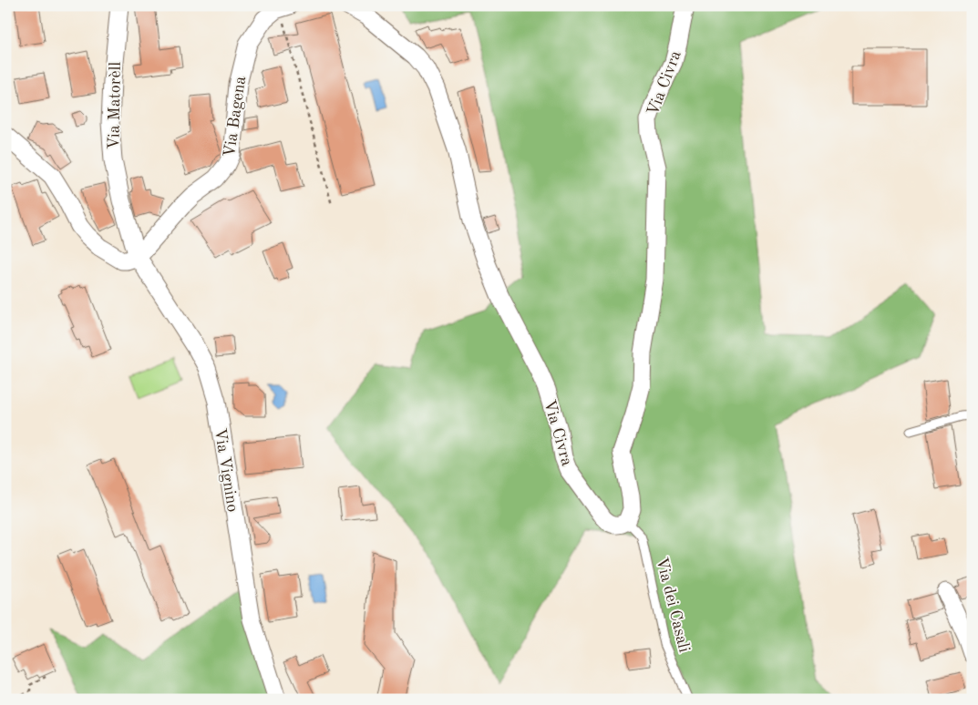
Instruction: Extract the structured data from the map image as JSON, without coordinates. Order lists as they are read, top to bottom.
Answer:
{
  "streets": {
    "street": [
      "Via Civra",
      "Via Matorèll",
      "Via Bagena",
      "Via Vignino"
    ],
    "lane": ["Via dei Casali"]
  },
  "crossings": [
    ["Via Civra", "Via dei Casali"],
    ["Via Matorèll", "Via Bagena"],
    ["Via Matorèll", "Via Vignino"],
    ["Via Bagena", "Via Vignino"]
  ]
}
